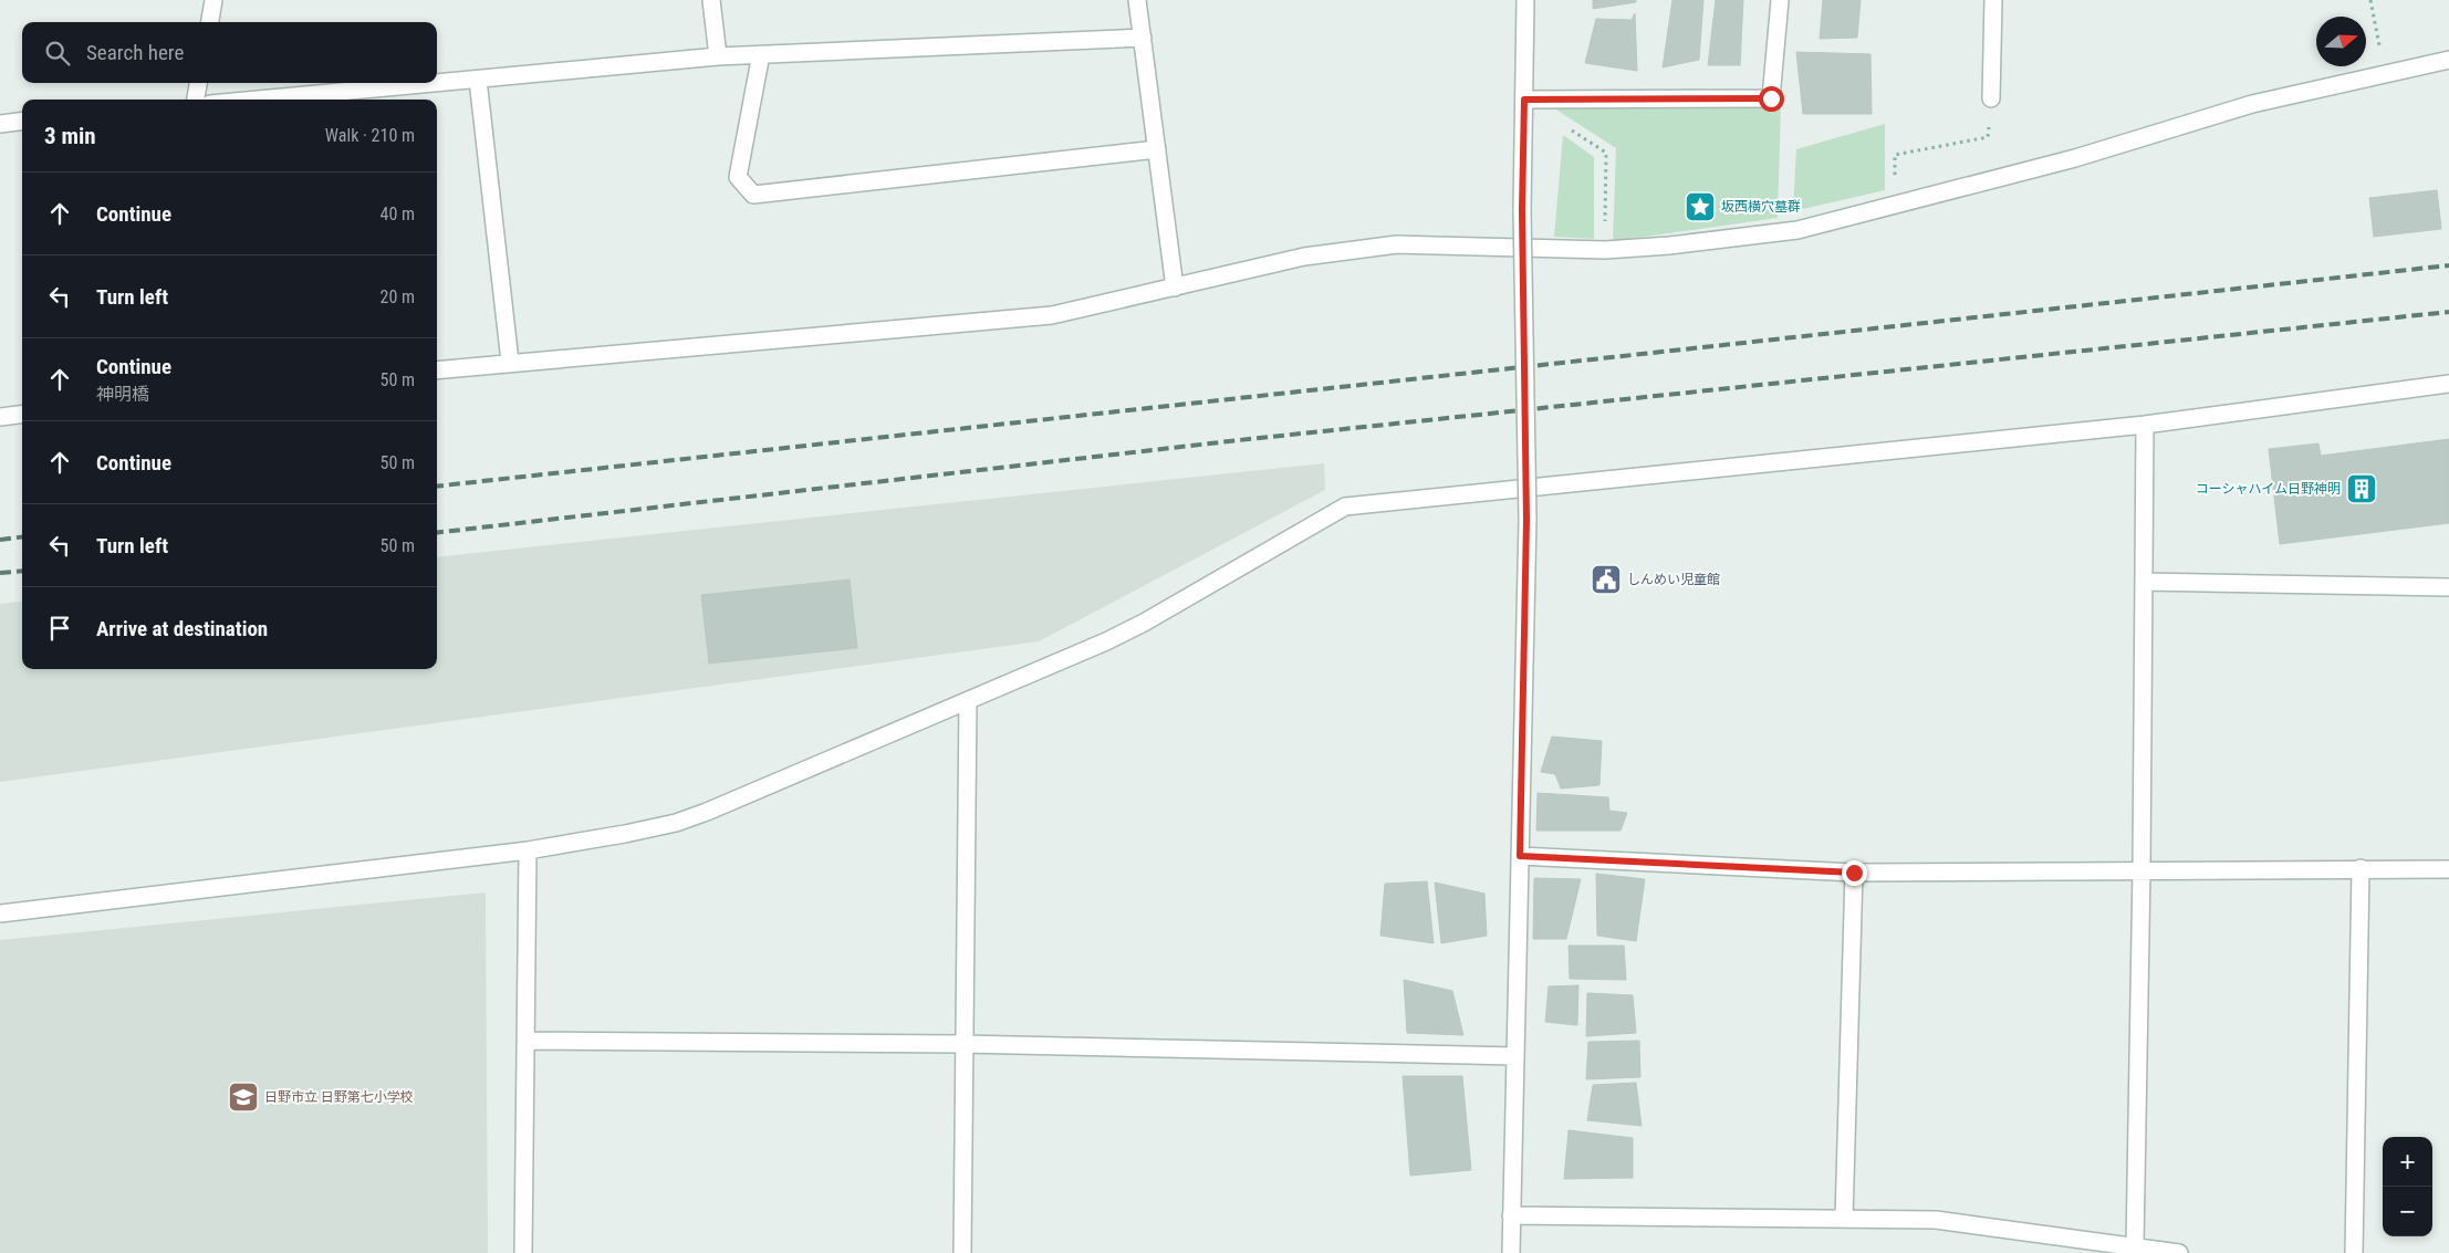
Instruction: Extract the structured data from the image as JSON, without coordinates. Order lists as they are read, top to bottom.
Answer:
{
  "places": {
    "place": ["坂西横穴墓群"],
    "building": ["コーシャハイム日野神明"],
    "public building": ["しんめい児童館"],
    "school or university": ["日野市立 日野第七小学校"]
  },
  "north": "right",
  "page": {
    "search": "Search here",
    "heading": ["3 min", "Walk · 210 m"],
    "list": [
      ["Continue", "40 m"],
      ["Turn left", "20 m"],
      ["Continue", "神明橋", "50 m"],
      ["Continue", "50 m"],
      ["Turn left", "50 m"],
      "Arrive at destination"
    ],
    "map_buttons": ["+", "−"]
  }
}
